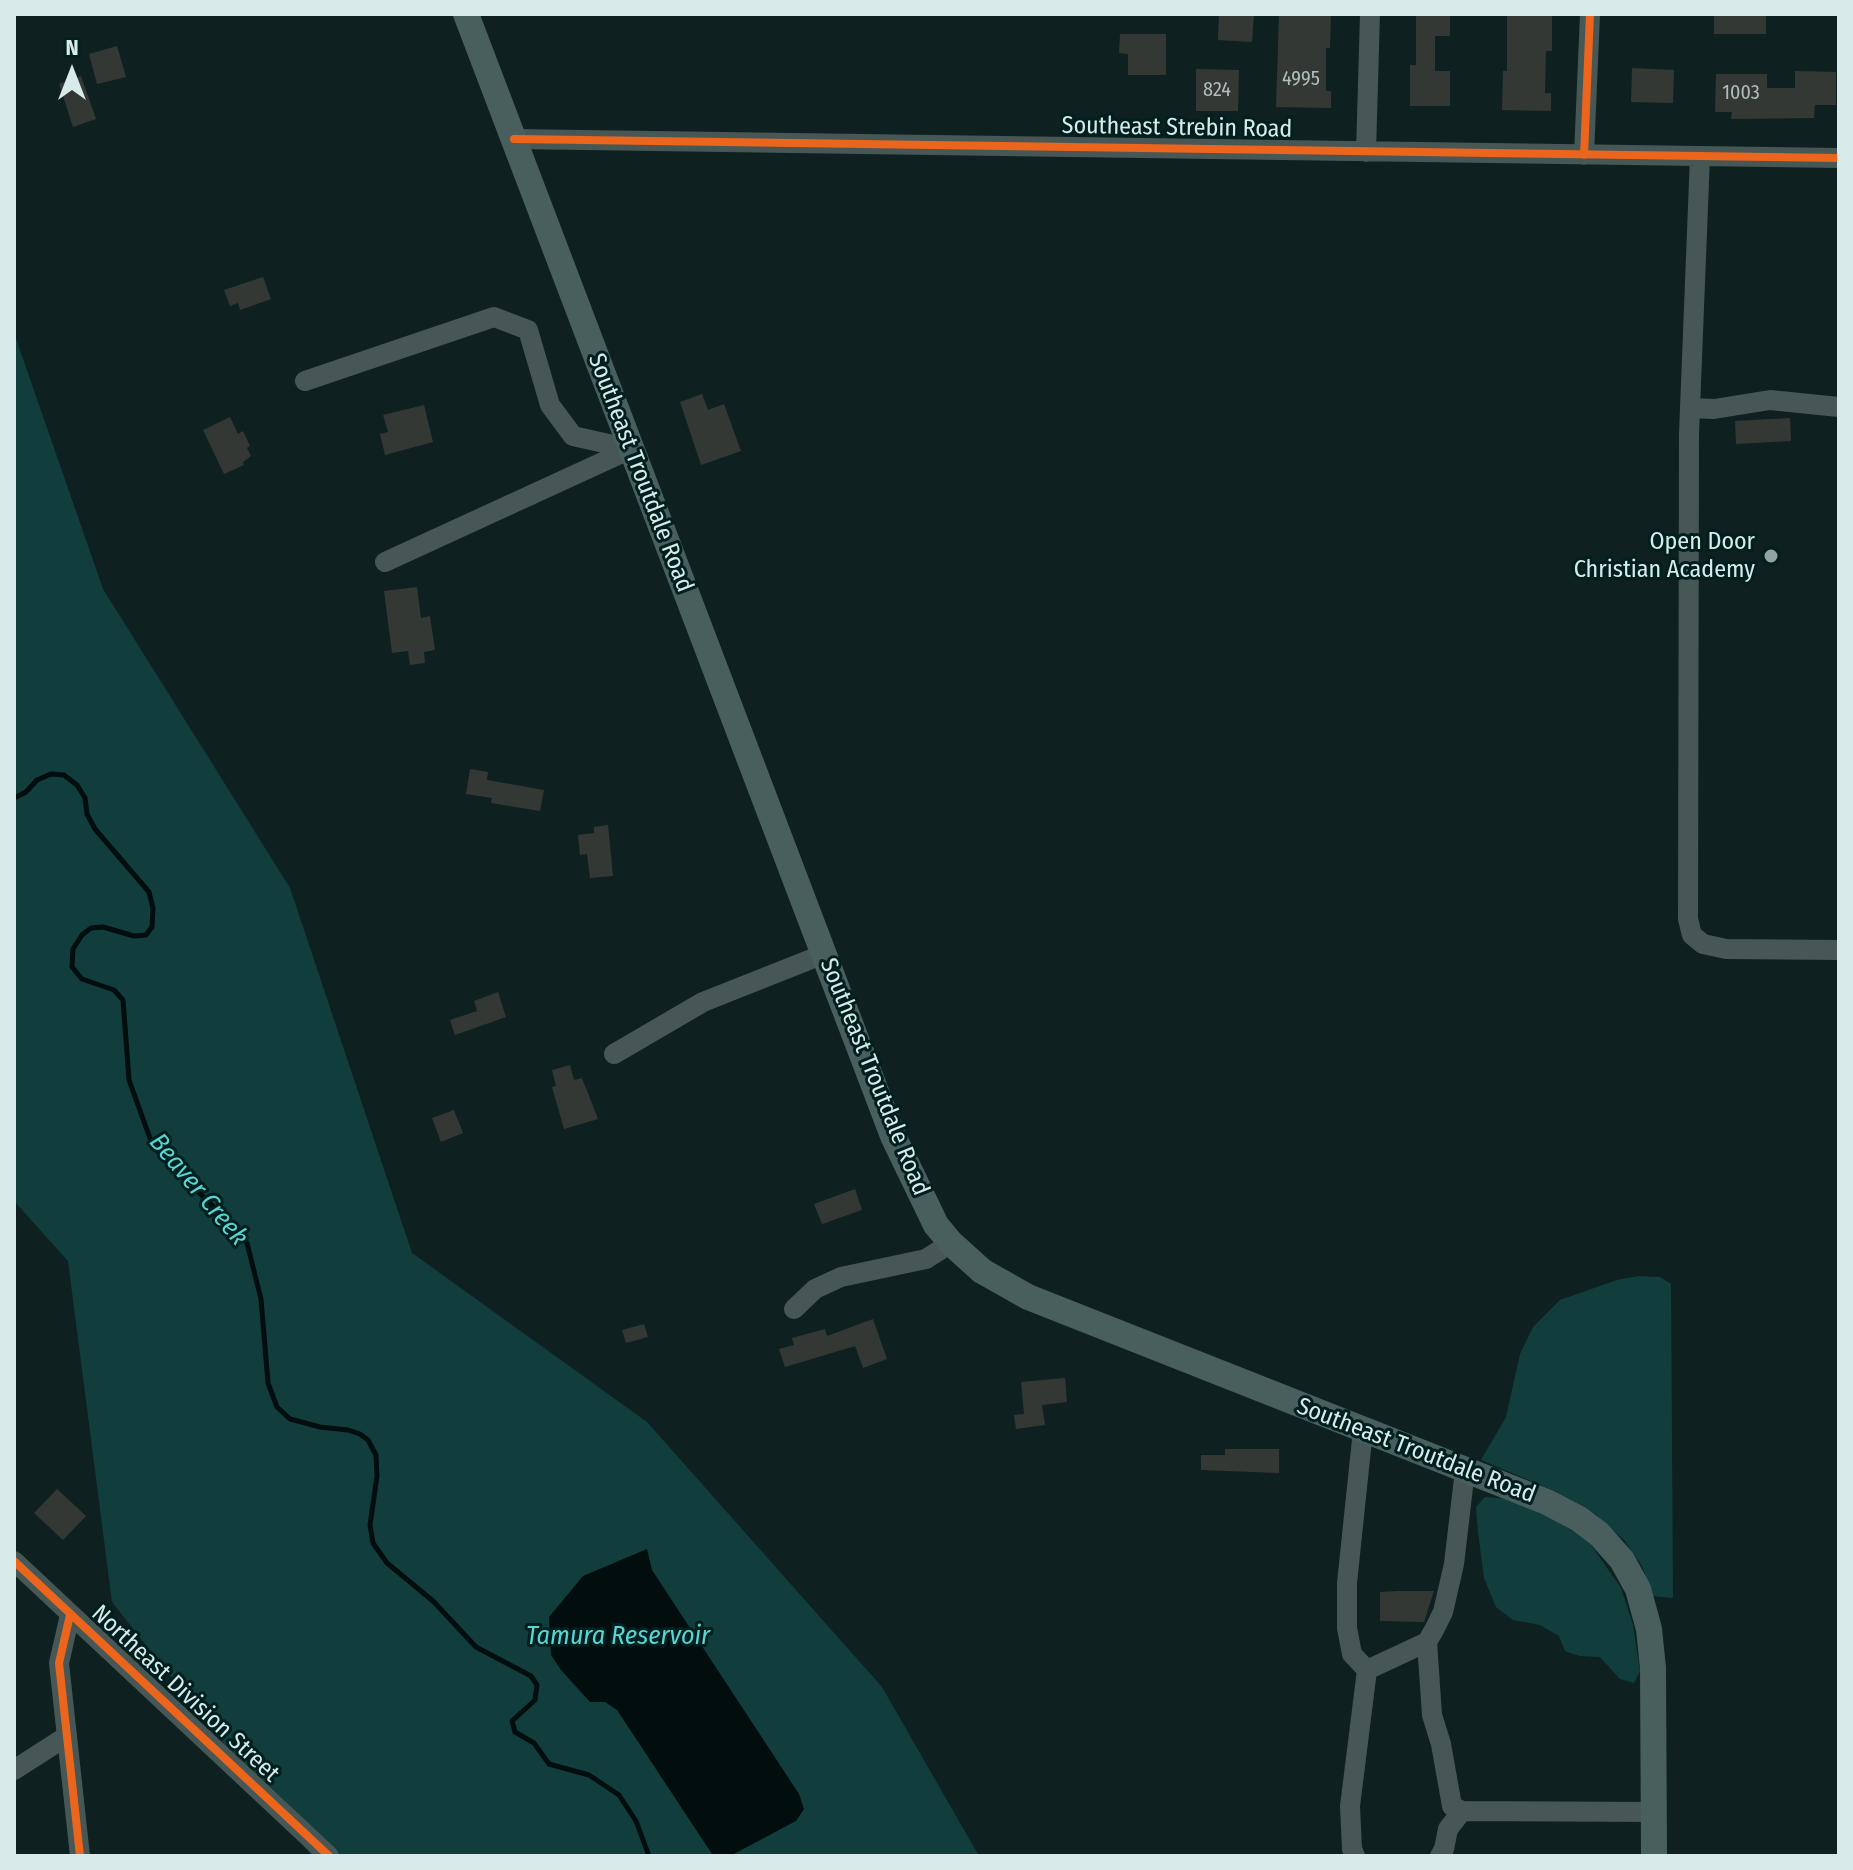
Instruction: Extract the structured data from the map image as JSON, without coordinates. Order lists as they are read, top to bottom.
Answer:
{
  "streets": {
    "main road": ["Southeast Troutdale Road"],
    "street": ["Southeast Strebin Road", "Northeast Division Street"]
  },
  "crossings": [
    ["Southeast Strebin Road", "Southeast Troutdale Road"]
  ],
  "water": ["Beaver Creek", "Tamura Reservoir"],
  "places": ["Open Door Christian Academy"],
  "house_numbers": ["4995", "824", "1003"],
  "north": "top"
}
